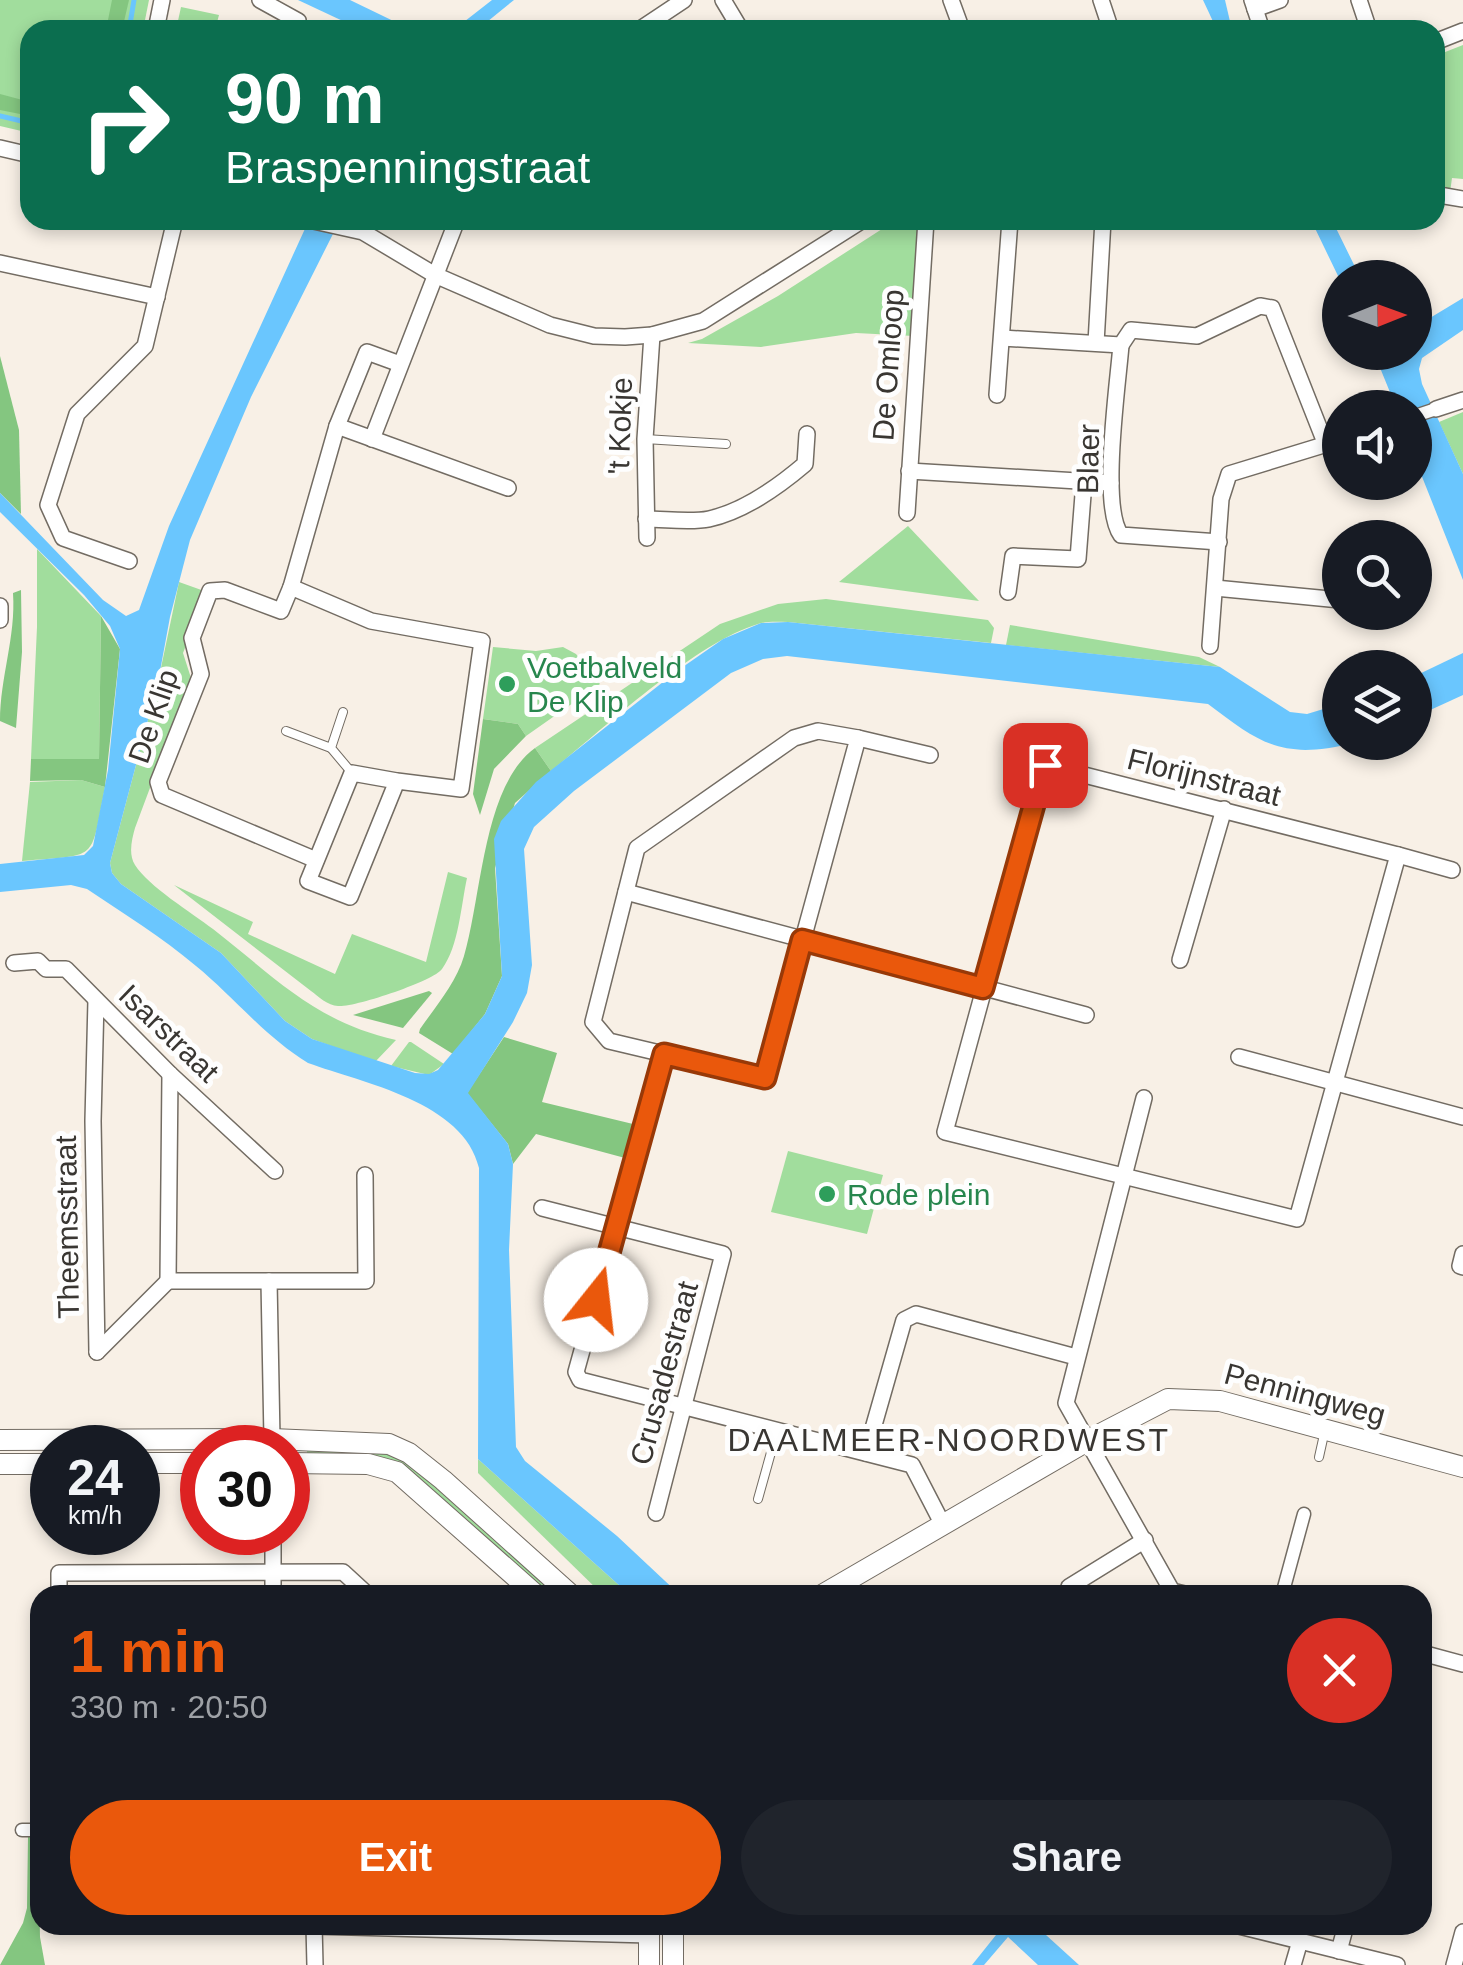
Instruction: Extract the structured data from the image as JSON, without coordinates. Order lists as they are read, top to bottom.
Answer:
{
  "streets": {
    "street": [
      "De Omloop",
      "'t Kokje",
      "Blaer",
      "De Klip",
      "Florijnstraat",
      "Isarstraat",
      "Theemsstraat",
      "Crusadestraat",
      "Penningweg"
    ]
  },
  "crossings": [
    ["Isarstraat", "Theemsstraat"]
  ],
  "districts": ["DAALMEER-NOORDWEST"],
  "places": ["Voetbalveld De Klip", "Rode plein"],
  "north": "right",
  "page": {
    "turn": ["90 m", "Braspenningstraat"],
    "speed": "24 km/h",
    "limit": "30",
    "heading": ["1 min", "330 m · 20:50"],
    "buttons": ["Exit", "Share"]
  }
}
